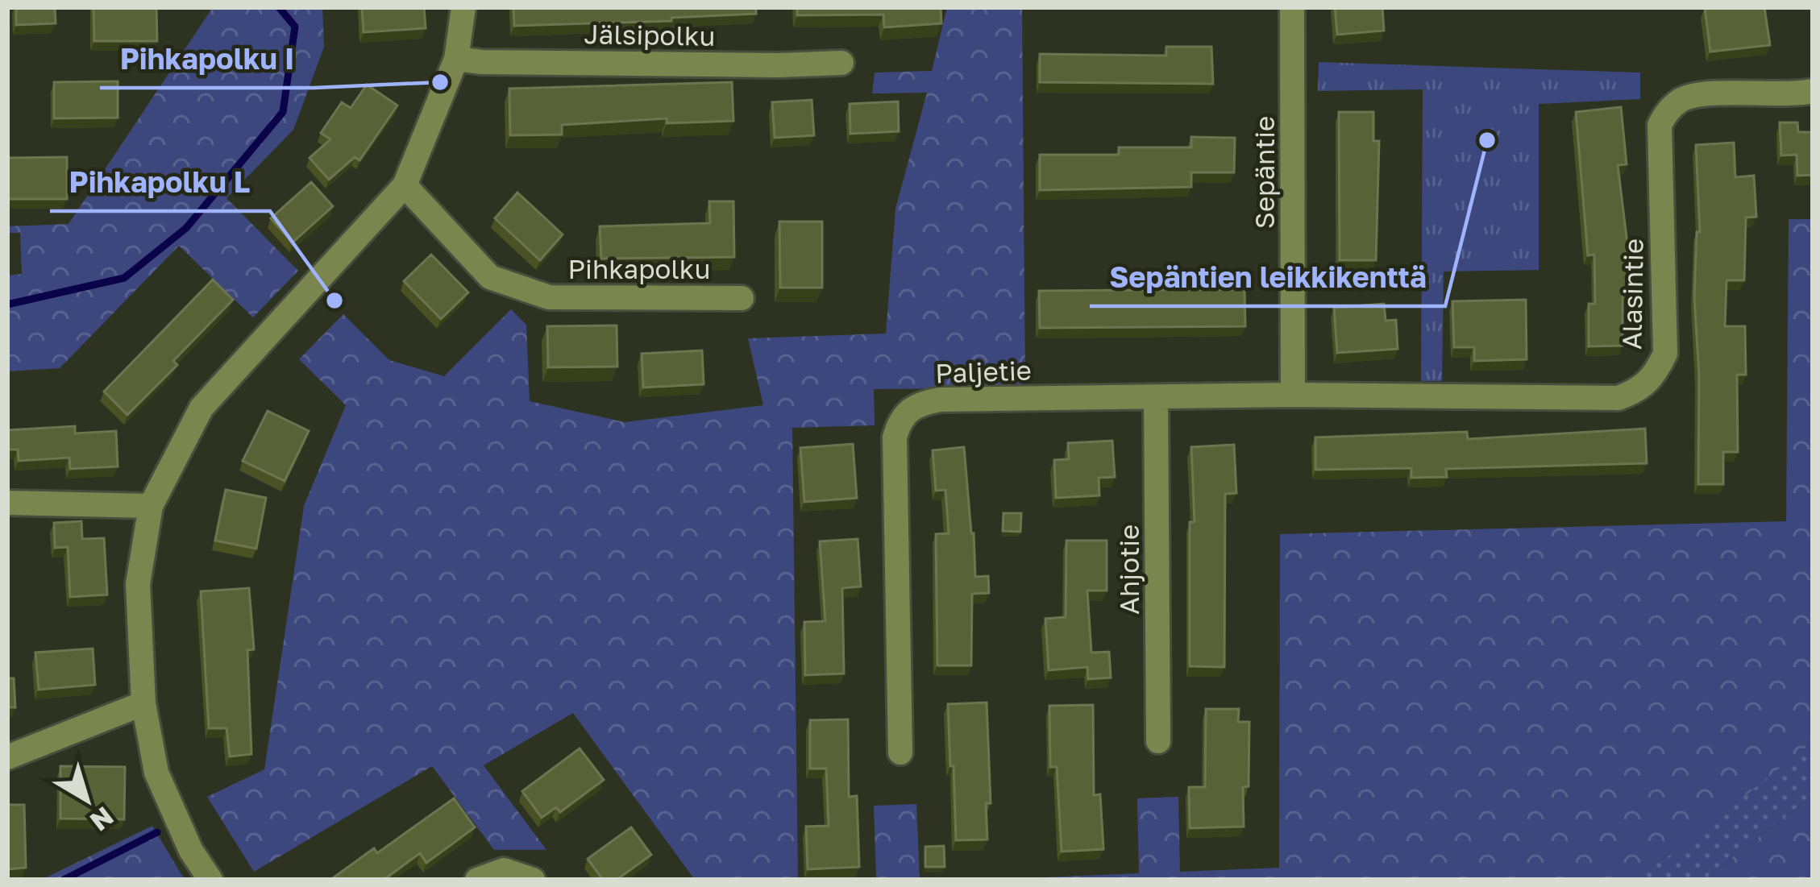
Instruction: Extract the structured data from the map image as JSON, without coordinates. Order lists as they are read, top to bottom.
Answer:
{
  "streets": {
    "street": [
      "Jälsipolku",
      "Sepäntie",
      "Pihkapolku",
      "Alasintie",
      "Paljetie",
      "Ahjotie"
    ]
  },
  "crossings": [
    ["Sepäntie", "Alasintie"],
    ["Sepäntie", "Paljetie"],
    ["Alasintie", "Paljetie"],
    ["Paljetie", "Ahjotie"]
  ],
  "places": ["Pihkapolku I", "Sepäntien leikkikenttä", "Pihkapolku L"],
  "north": "bottom right"
}
